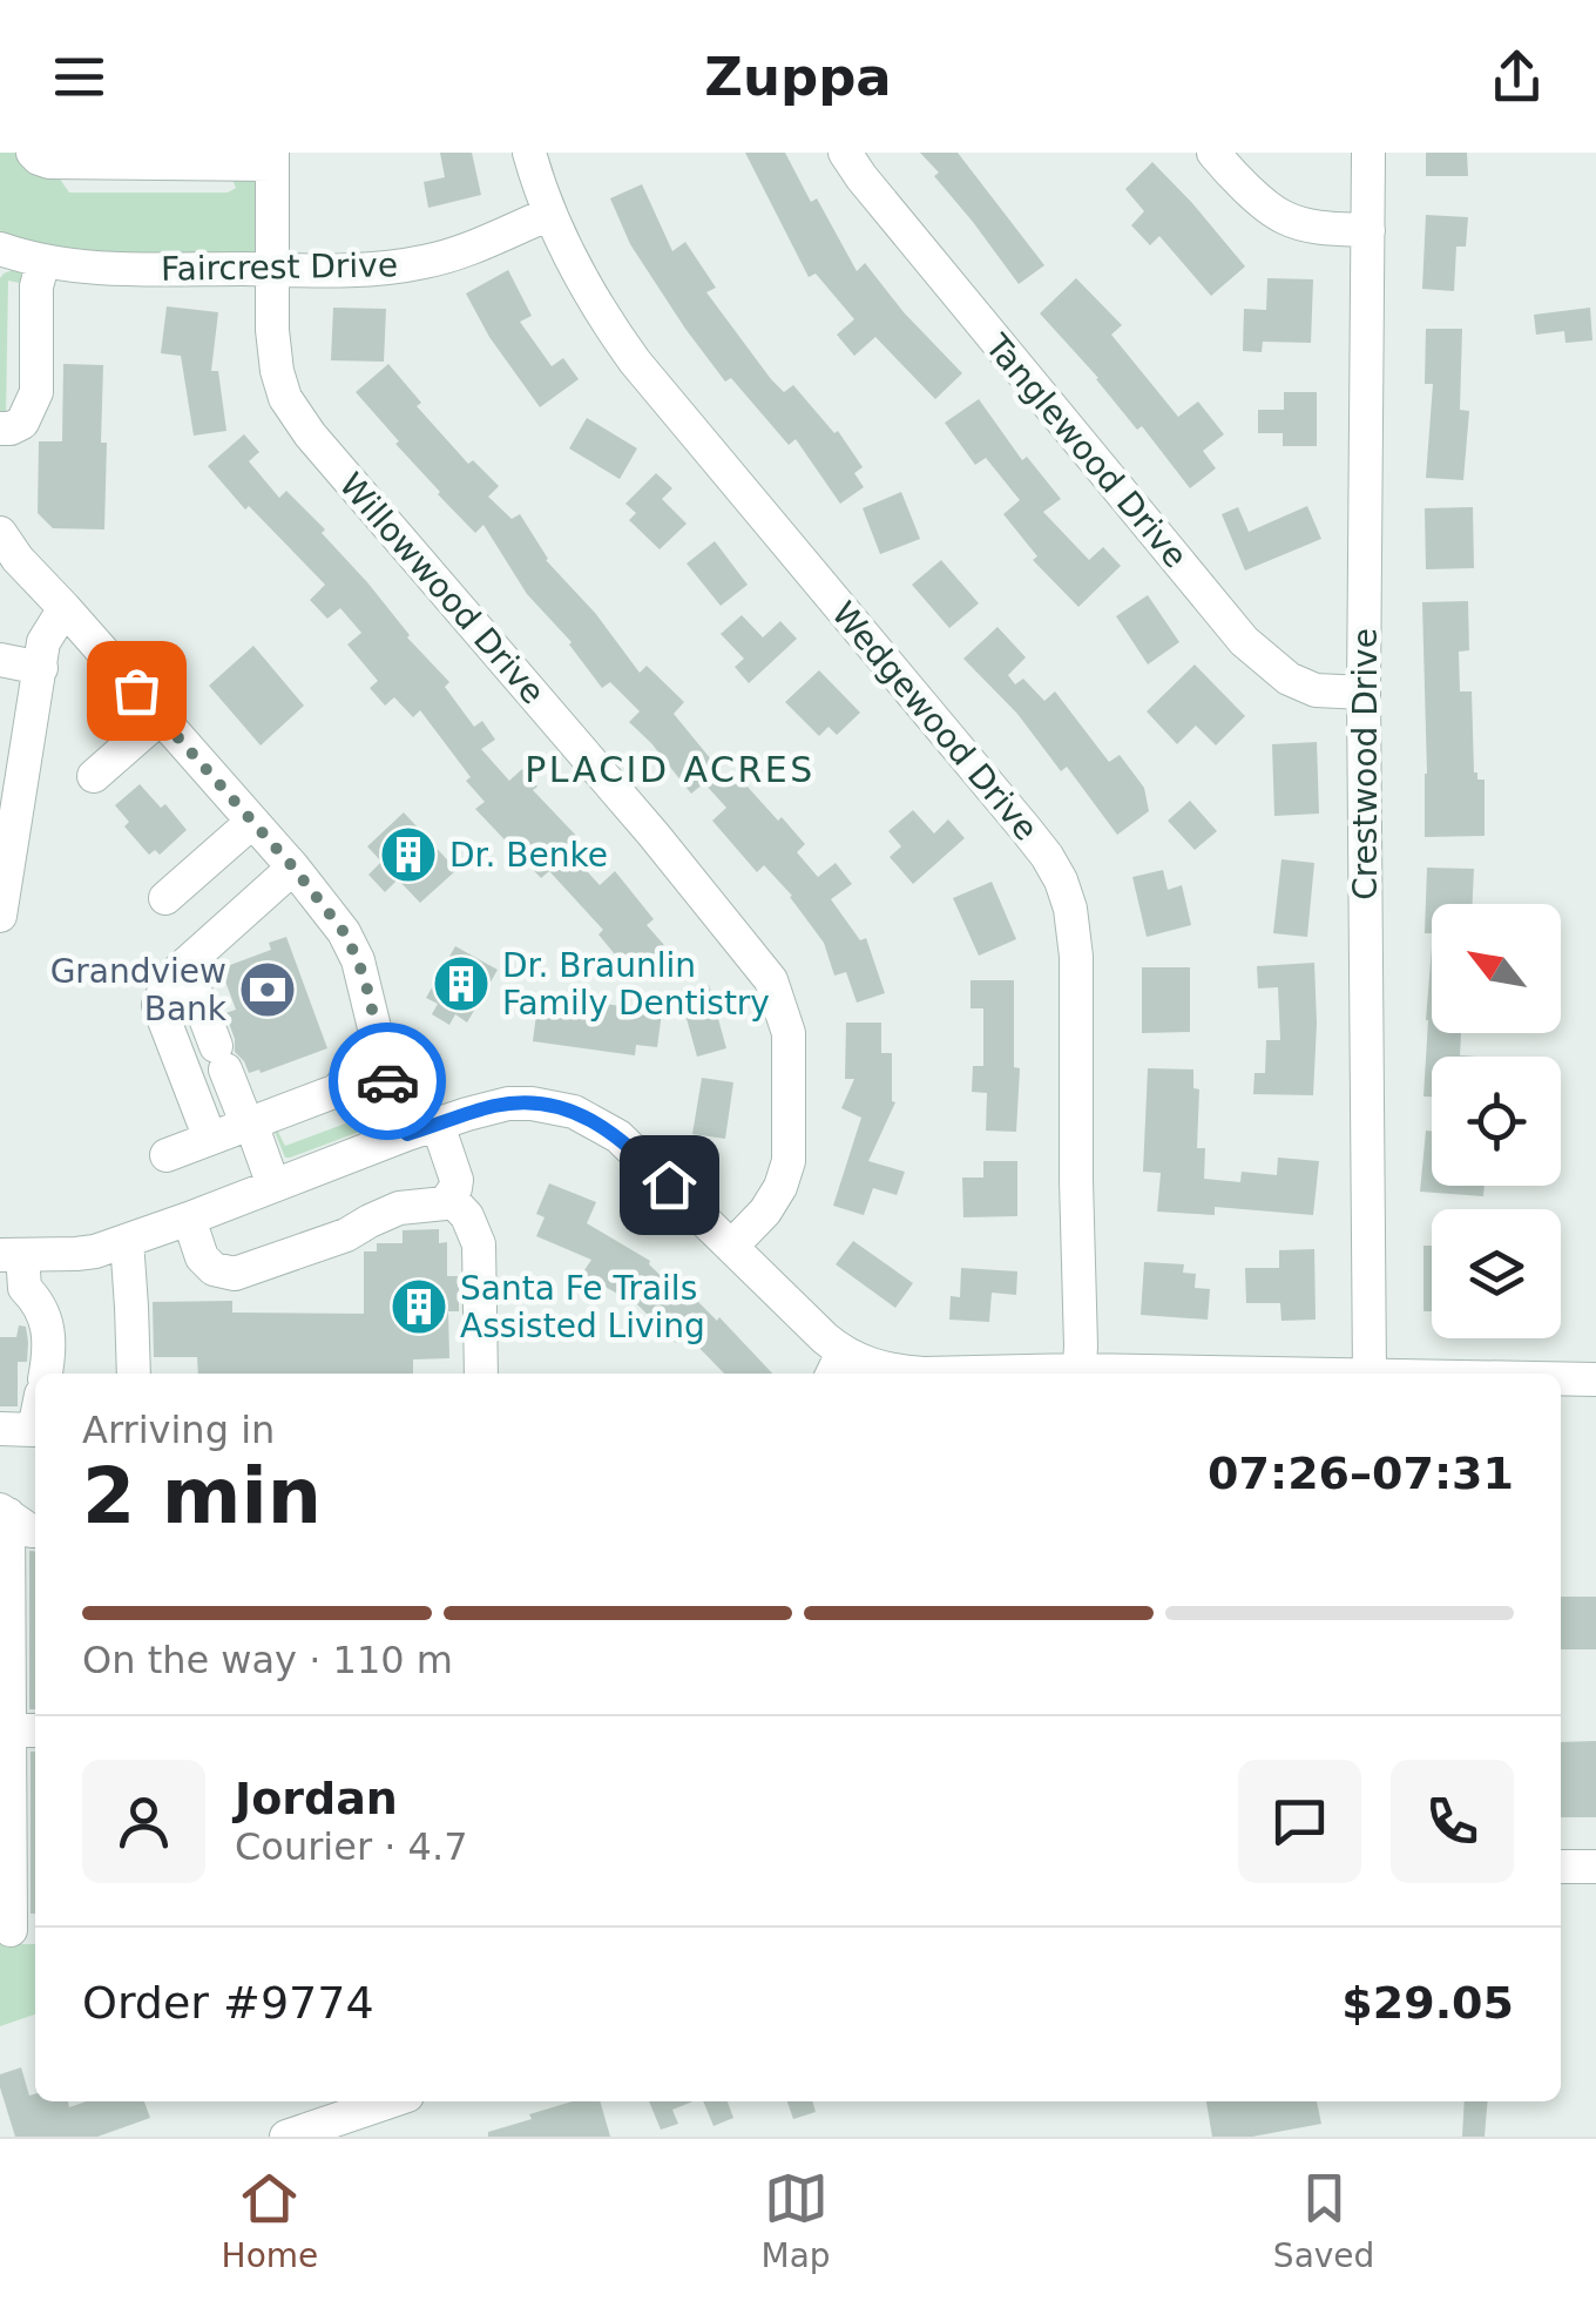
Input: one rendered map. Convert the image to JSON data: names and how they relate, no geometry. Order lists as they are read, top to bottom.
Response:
{
  "streets": {
    "street": [
      "Faircrest Drive",
      "Tanglewood Drive",
      "Willowwood Drive",
      "Wedgewood Drive",
      "Crestwood Drive"
    ]
  },
  "crossings": [
    ["Faircrest Drive", "Willowwood Drive"],
    ["Faircrest Drive", "Wedgewood Drive"],
    ["Tanglewood Drive", "Crestwood Drive"]
  ],
  "districts": ["PLACID ACRES"],
  "places": {
    "building": ["Dr. Benke", "Dr. Braunlin Family Dentistry", "Santa Fe Trails Assisted Living"],
    "bank": ["Grandview Bank"]
  },
  "north": "top left",
  "page": {
    "header": "Zuppa",
    "heading": ["2 min", "Arriving in", "07:26–07:31"],
    "panel": [
      "Jordan",
      "Courier · 4.7",
      "Order #9774",
      "$29.05"
    ],
    "bar": "On the way · 110 m",
    "tabs": ["Home", "Map", "Saved"]
  }
}
